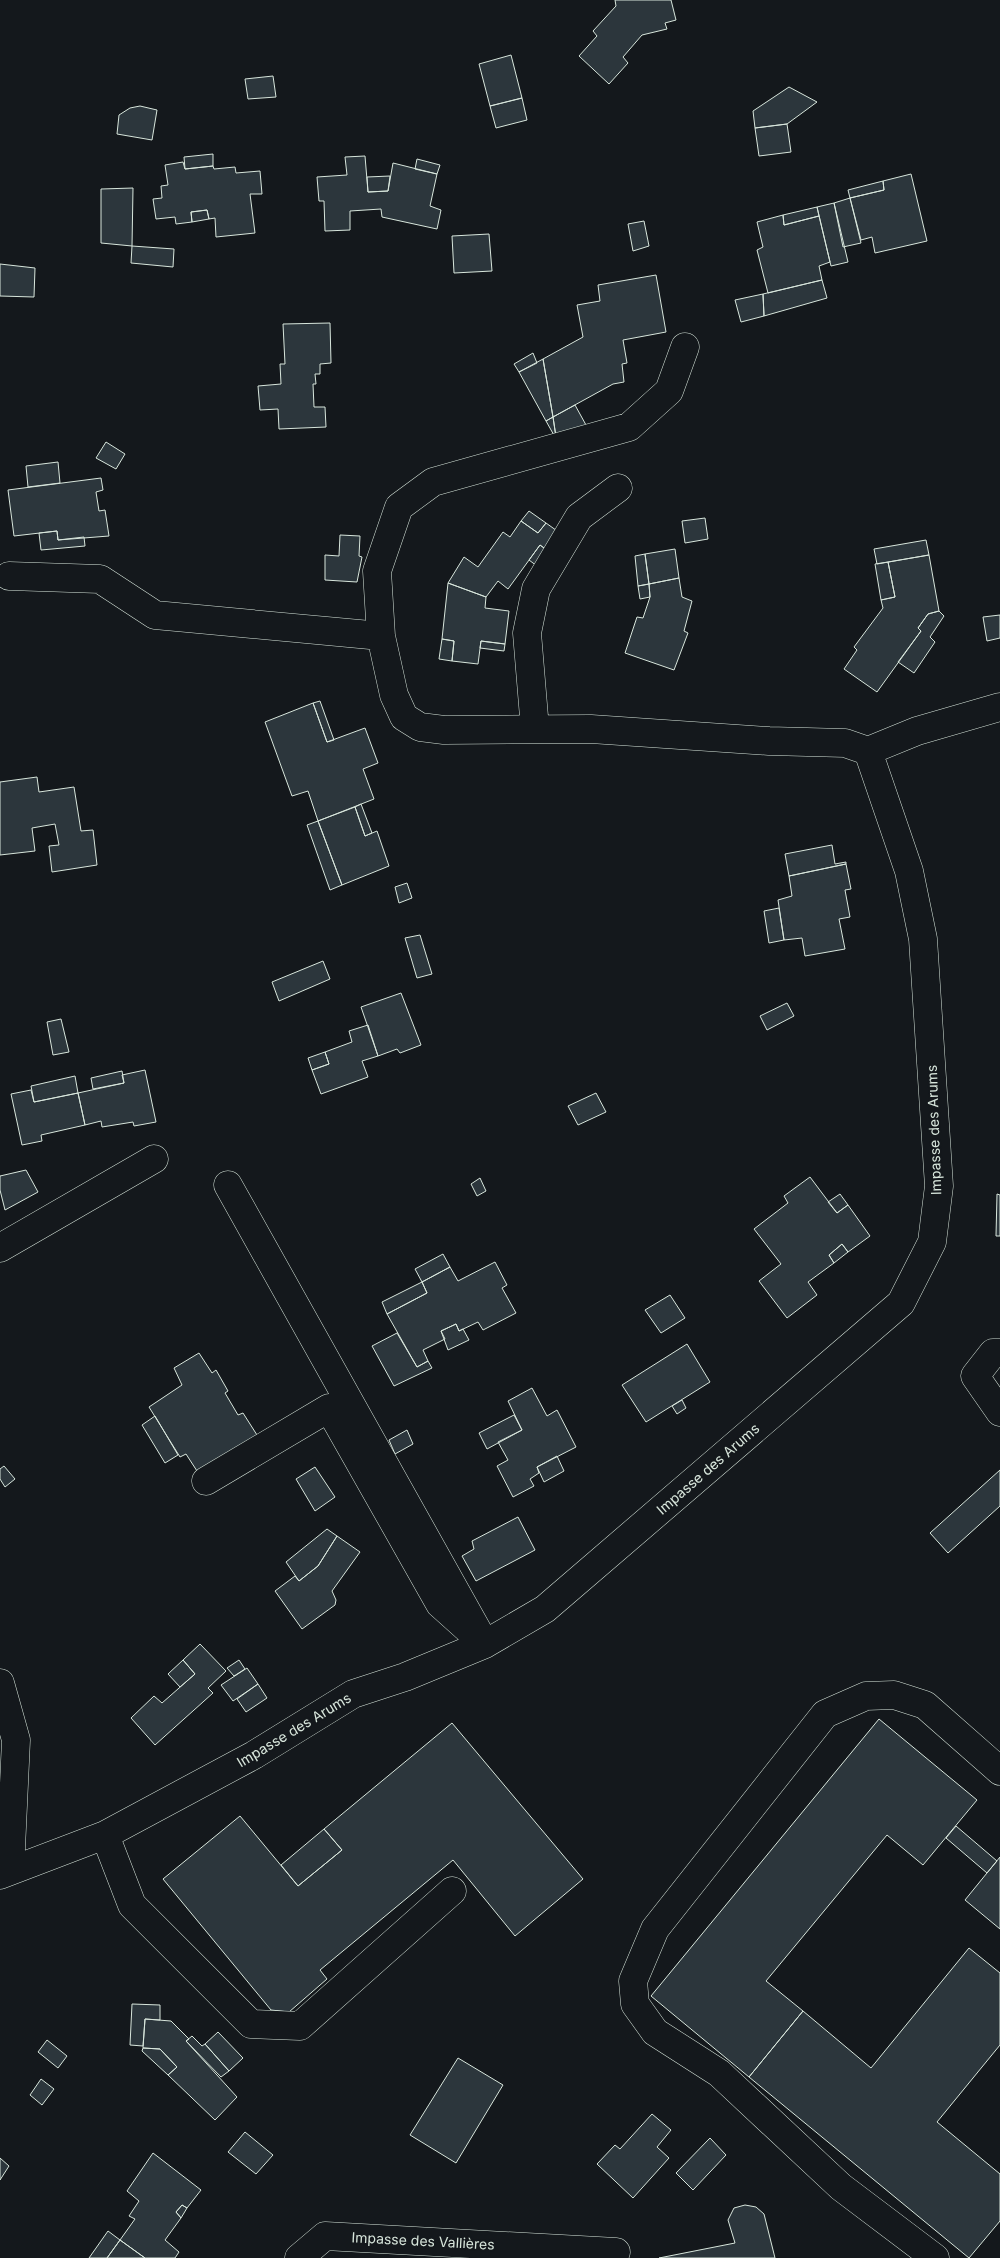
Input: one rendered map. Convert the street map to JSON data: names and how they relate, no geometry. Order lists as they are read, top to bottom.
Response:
{
  "streets": {
    "street": ["Impasse des Arums", "Impasse des Vallières"]
  }
}
